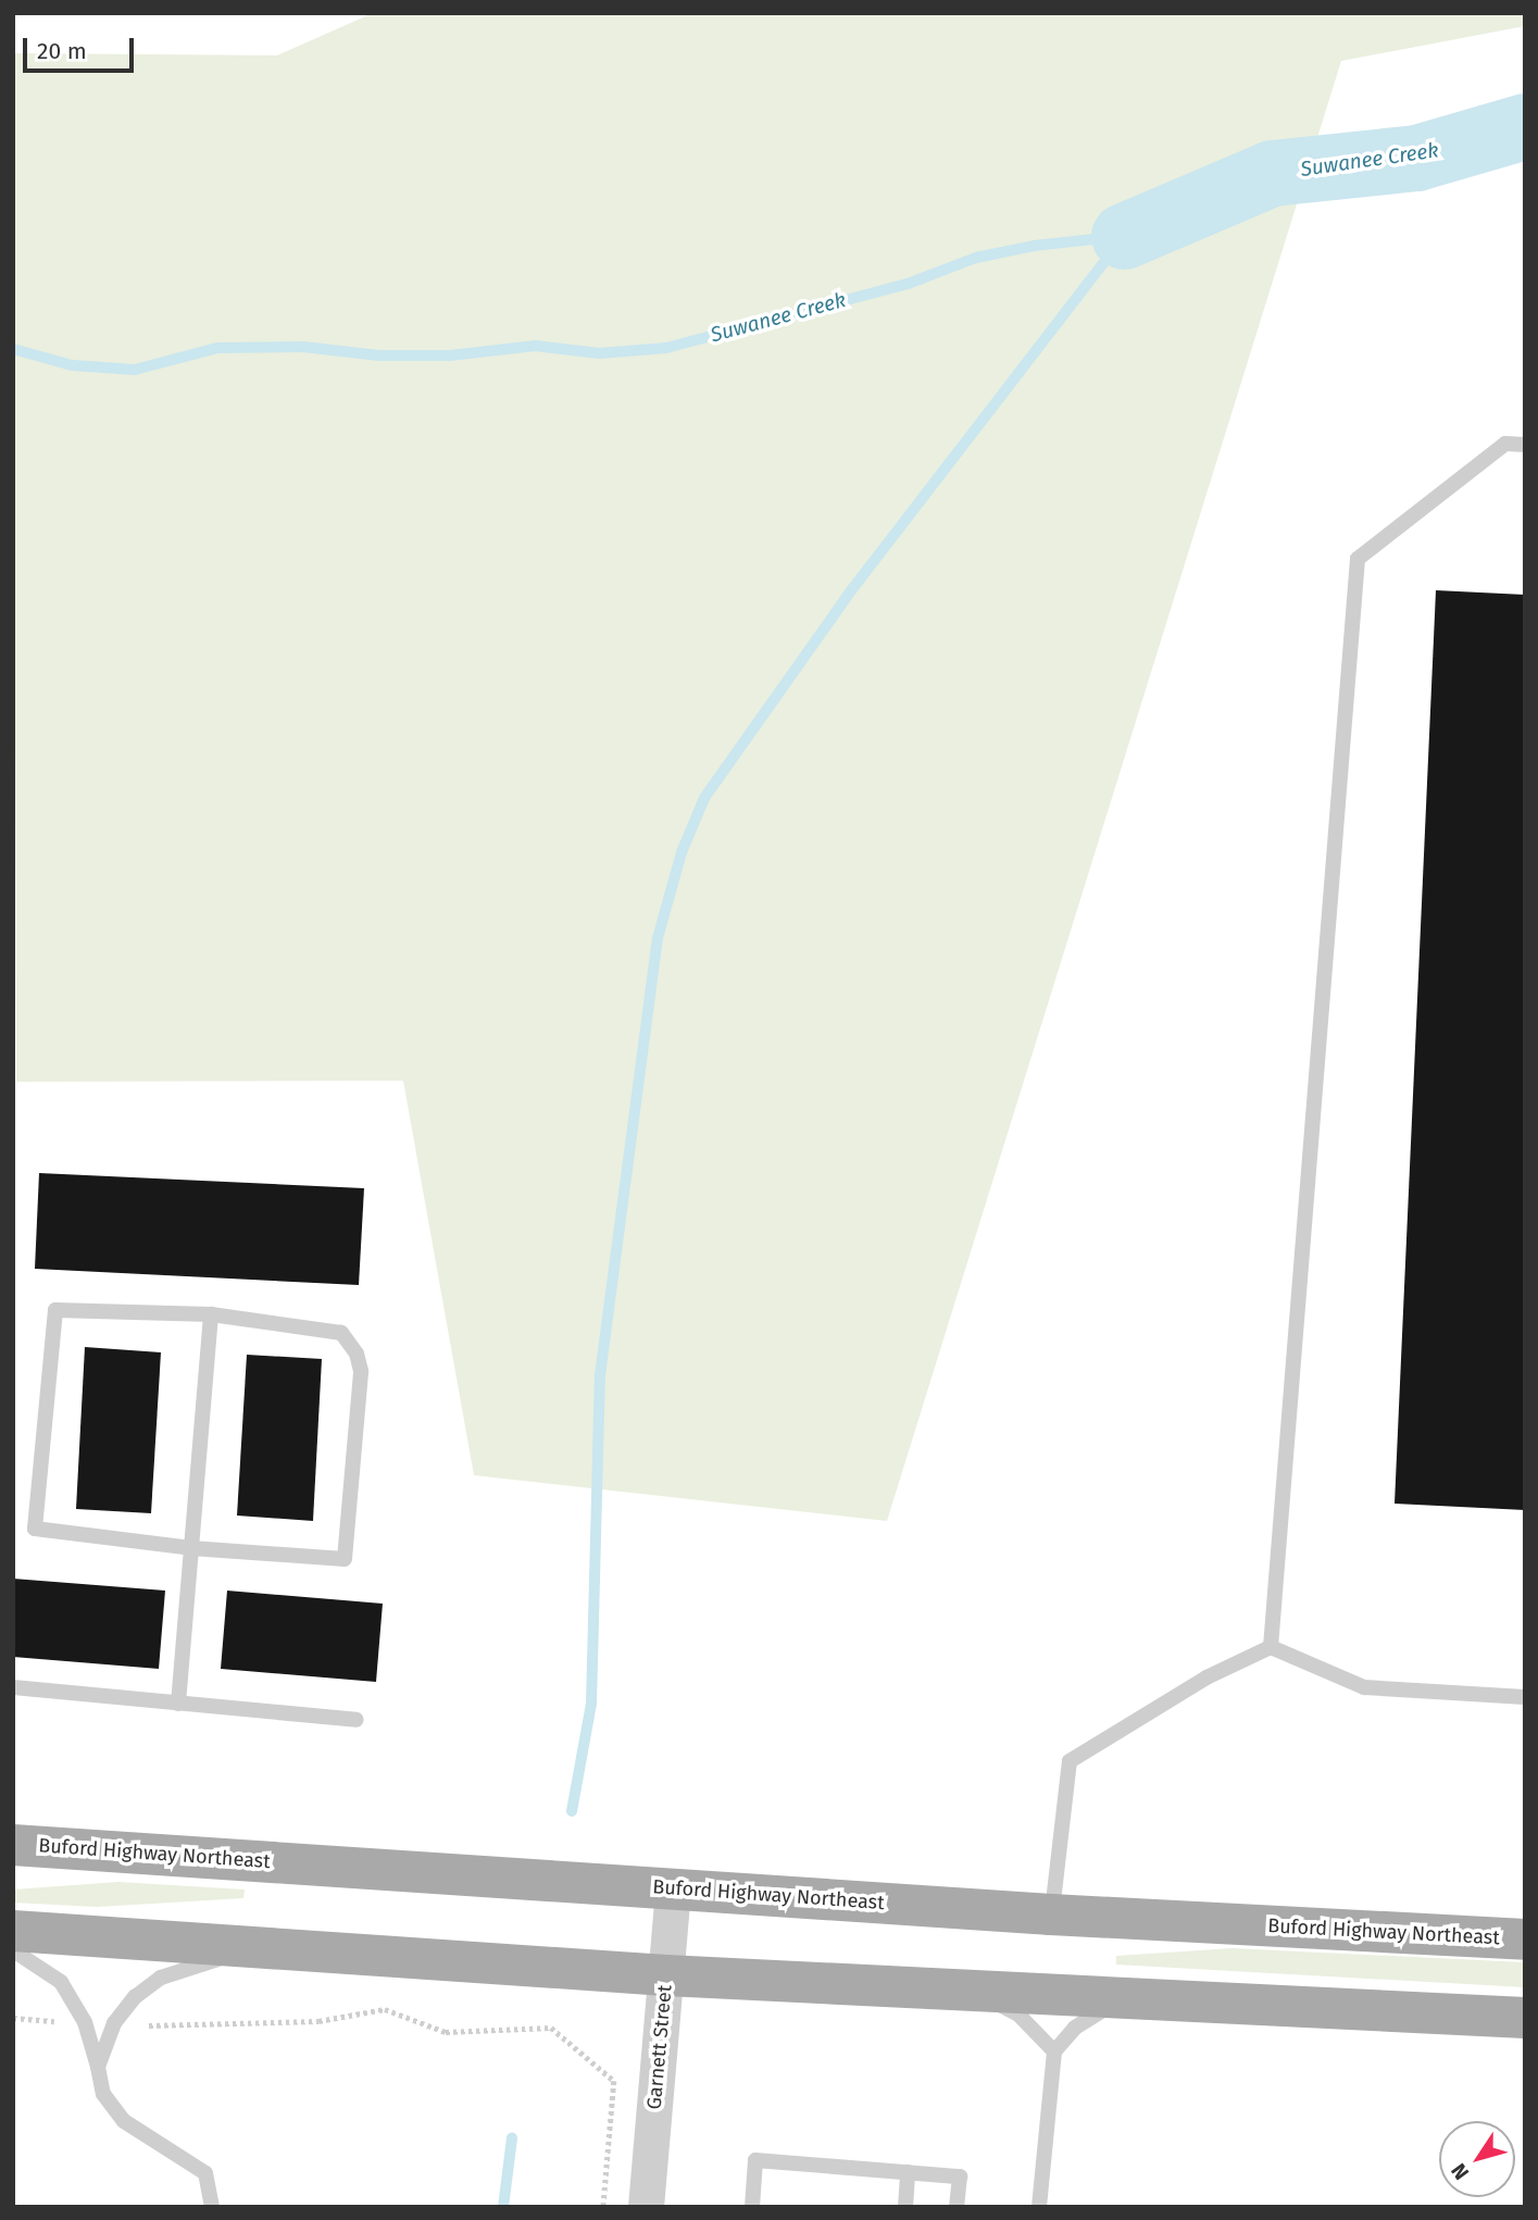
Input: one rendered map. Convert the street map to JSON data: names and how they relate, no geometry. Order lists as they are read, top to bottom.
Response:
{
  "streets": {
    "main road": ["Buford Highway Northeast"],
    "street": ["Garnett Street"]
  },
  "crossings": [
    ["Buford Highway Northeast", "Garnett Street"]
  ],
  "water": ["Suwanee Creek"],
  "scale_bar": "20 m",
  "north": "bottom left"
}
